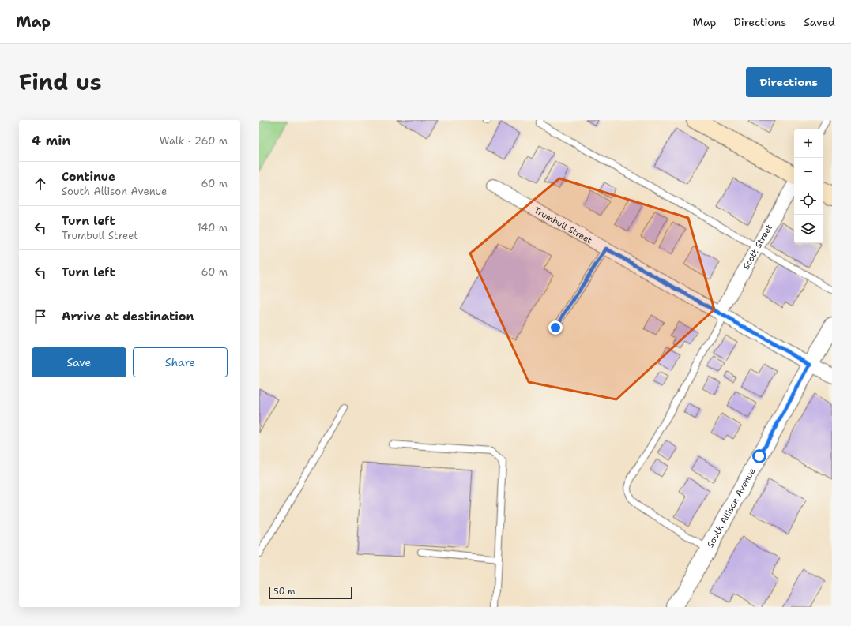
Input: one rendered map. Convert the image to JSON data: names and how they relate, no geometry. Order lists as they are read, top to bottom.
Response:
{
  "streets": {
    "street": ["Trumbull Street", "Scott Street", "South Allison Avenue"]
  },
  "crossings": [
    ["Trumbull Street", "Scott Street"],
    ["Trumbull Street", "South Allison Avenue"]
  ],
  "scale_bar": "50 m",
  "page": {
    "header": "Map",
    "nav": ["Map", "Directions", "Saved"],
    "title": "Find us",
    "buttons": [
      "Directions",
      ["Save", "Share"]
    ],
    "heading": ["4 min", "Walk · 260 m"],
    "map_buttons": ["+", "−"],
    "list": [
      ["Continue", "South Allison Avenue", "60 m"],
      ["Turn left", "Trumbull Street", "140 m"],
      ["Turn left", "60 m"],
      "Arrive at destination"
    ],
    "scale": "50 m"
  }
}
